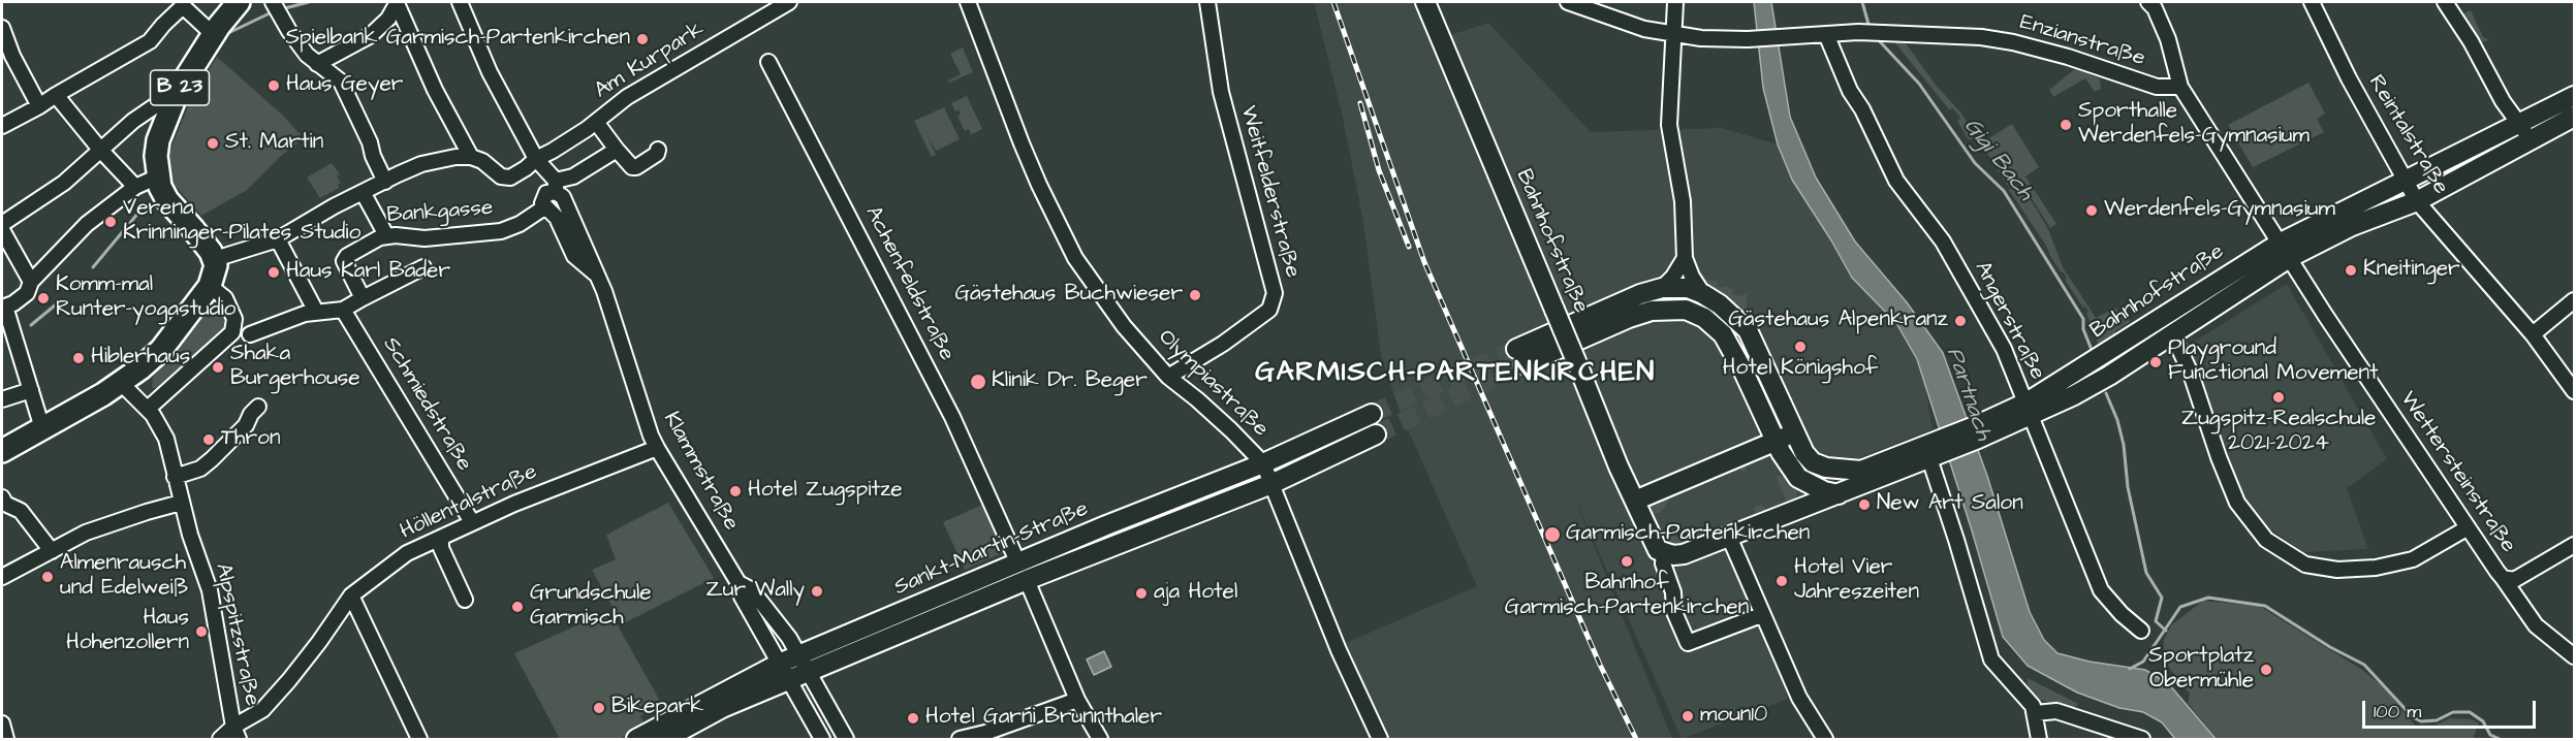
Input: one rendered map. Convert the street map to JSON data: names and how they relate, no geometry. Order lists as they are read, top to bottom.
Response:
{
  "streets": {
    "main road": ["B 23", "Bahnhofstraße", "Sankt-Martin-Straße"],
    "street": [
      "Enzianstraße",
      "Am Kurpark",
      "Reintalstraße",
      "Weitfelderstraße",
      "Bankgasse",
      "Achenfeldstraße",
      "Angerstraße",
      "Olympiastraße",
      "Schmiedstraße",
      "Klammstraße",
      "Wettersteinstraße",
      "Höllentalstraße",
      "Alpspitzstraße"
    ]
  },
  "crossings": [
    ["Enzianstraße", "Angerstraße"],
    ["Enzianstraße", "Wettersteinstraße"],
    ["Reintalstraße", "Bahnhofstraße"],
    ["Weitfelderstraße", "Olympiastraße"],
    ["Bankgasse", "Klammstraße"],
    ["Bahnhofstraße", "Angerstraße"],
    ["Bahnhofstraße", "Wettersteinstraße"],
    ["Achenfeldstraße", "Sankt-Martin-Straße"],
    ["Olympiastraße", "Sankt-Martin-Straße"],
    ["Schmiedstraße", "Höllentalstraße"],
    ["Klammstraße", "Höllentalstraße"],
    ["Klammstraße", "Sankt-Martin-Straße"],
    ["Höllentalstraße", "Alpspitzstraße"]
  ],
  "districts": ["GARMISCH-PARTENKIRCHEN"],
  "water": ["Gigi Bach", "Partnach"],
  "places": [
    "Spielbank Garmisch-Partenkirchen",
    "Haus Geyer",
    "Sporthalle Werdenfels-Gymnasium",
    "St. Martin",
    "Werdenfels-Gymnasium",
    "Verena Krinninger-Pilates Studio",
    "Kneitinger",
    "Haus Karl Bader",
    "Gästehaus Buchwieser",
    "Komm-mal Runter-yogastudio",
    "Gästehaus Alpenkranz",
    "Hotel Königshof",
    "Hiblerhaus",
    "Playground Functional Movement",
    "Shaka Burgerhouse",
    "Klinik Dr. Beger",
    "Zugspitz-Realschule 2021-2024",
    "Thron",
    "Hotel Zugspitze",
    "New Art Salon",
    "Garmisch-Partenkirchen",
    "Bahnhof Garmisch-Partenkirchen",
    "Almenrausch und Edelweiß",
    "Hotel Vier Jahreszeiten",
    "Zur Wally",
    "aja Hotel",
    "Grundschule Garmisch",
    "Haus Hohenzollern",
    "Sportplatz Obermühle",
    "Bikepark",
    "moun10",
    "Hotel Garni Brunnthaler"
  ],
  "scale_bar": "100 m"
}
